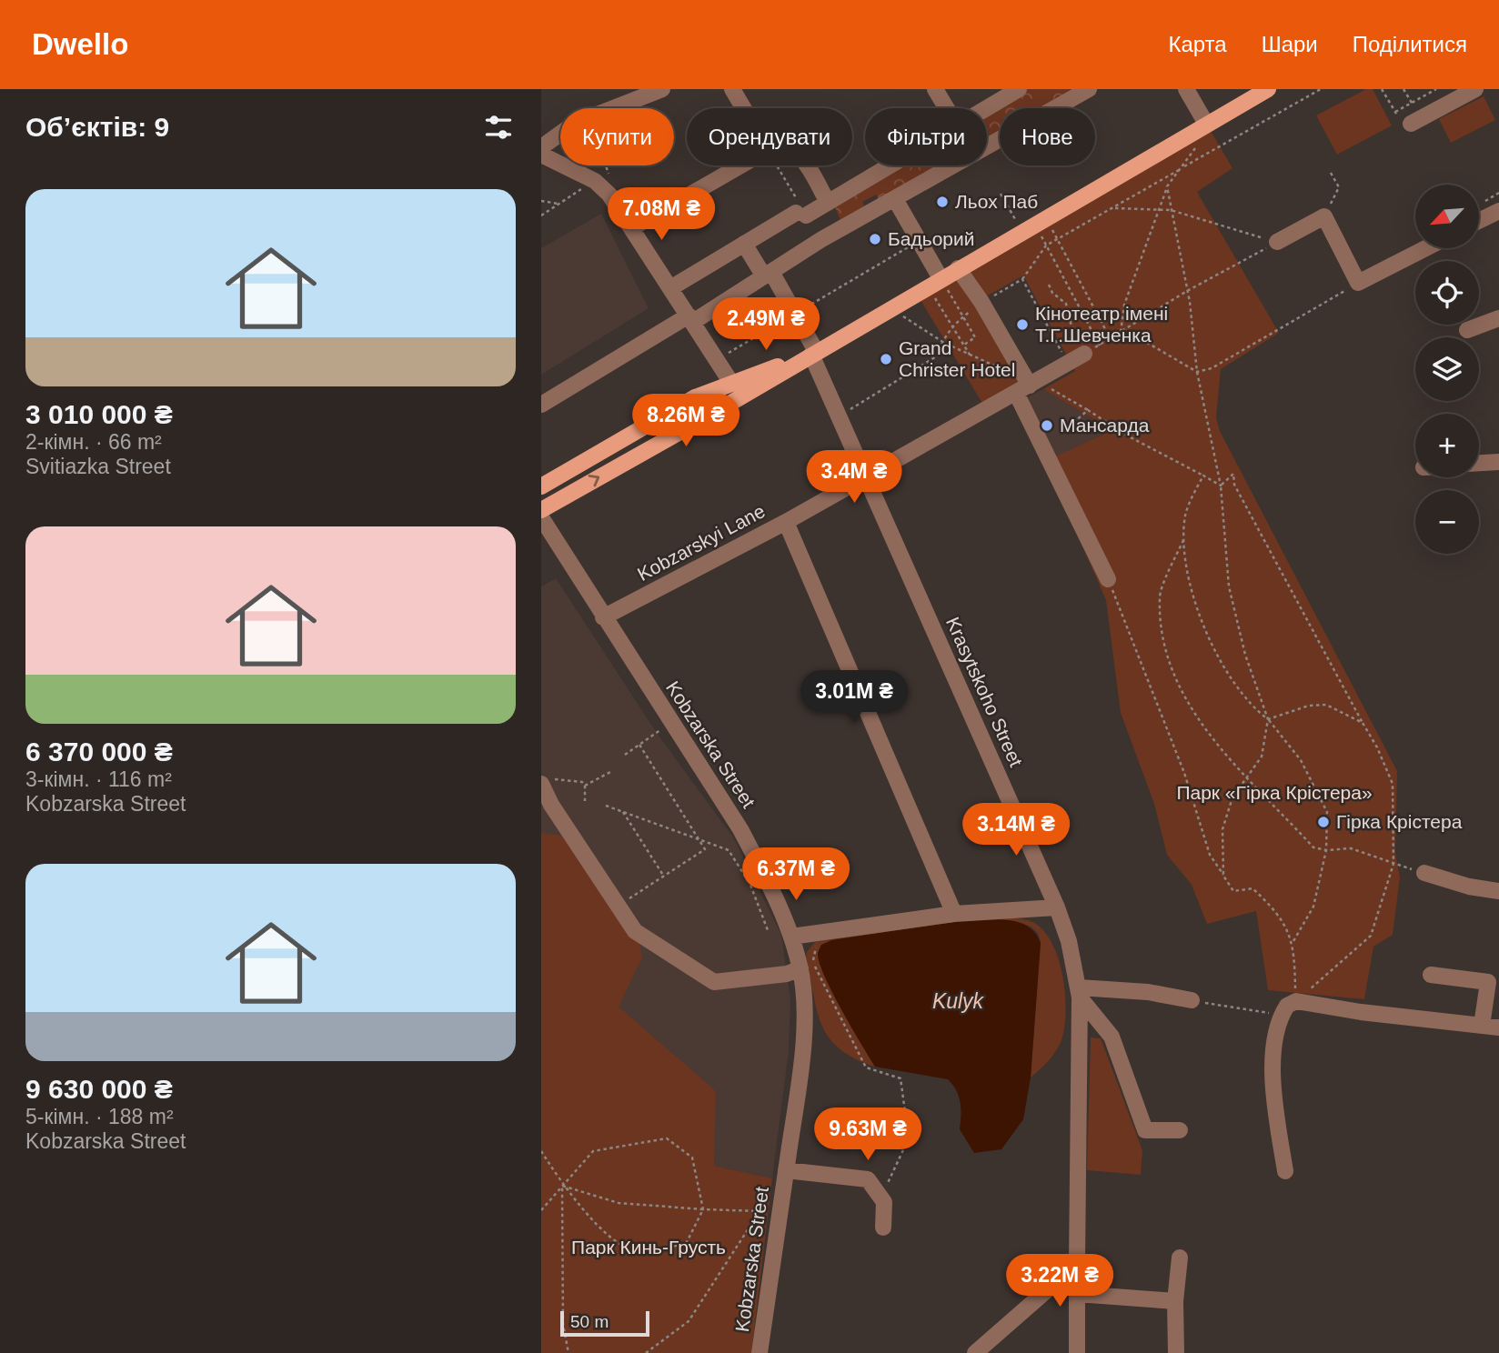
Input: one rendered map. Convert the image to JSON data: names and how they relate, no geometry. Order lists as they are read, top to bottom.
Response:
{
  "streets": {
    "street": ["Kobzarskyi Lane", "Krasytskoho Street", "Kobzarska Street"]
  },
  "crossings": [
    ["Kobzarskyi Lane", "Krasytskoho Street"],
    ["Kobzarskyi Lane", "Kobzarska Street"]
  ],
  "water": ["Kulyk"],
  "parks": ["Парк «Гірка Крістера»", "Парк Кинь-Грусть"],
  "places": [
    "Льох Паб",
    "Бадьорий",
    "Кінотеатр імені Т.Г.Шевченка",
    "Grand Christer Hotel",
    "Мансарда",
    "Гірка Крістера"
  ],
  "scale_bar": "50 m",
  "north": "bottom left",
  "page": {
    "header": "Dwello",
    "nav": ["Карта", "Шари", "Поділитися"],
    "heading": "Об’єктів: 9",
    "chip": [
      "Купити",
      "Орендувати",
      "Фільтри",
      "Нове"
    ],
    "list": [
      {
        "name": "3 010 000 ₴",
        "note": "2-кімн. · 66 m² · Svitiazka Street"
      },
      {
        "name": "6 370 000 ₴",
        "note": "3-кімн. · 116 m² · Kobzarska Street"
      },
      {
        "name": "9 630 000 ₴",
        "note": "5-кімн. · 188 m² · Kobzarska Street"
      }
    ],
    "map_buttons": ["+", "−"],
    "price": [
      "7.08M ₴",
      "2.49M ₴",
      "8.26M ₴",
      "3.4M ₴",
      "3.01M ₴",
      "3.14M ₴",
      "6.37M ₴",
      "9.63M ₴",
      "3.22M ₴"
    ],
    "scale": "50 m"
  }
}
